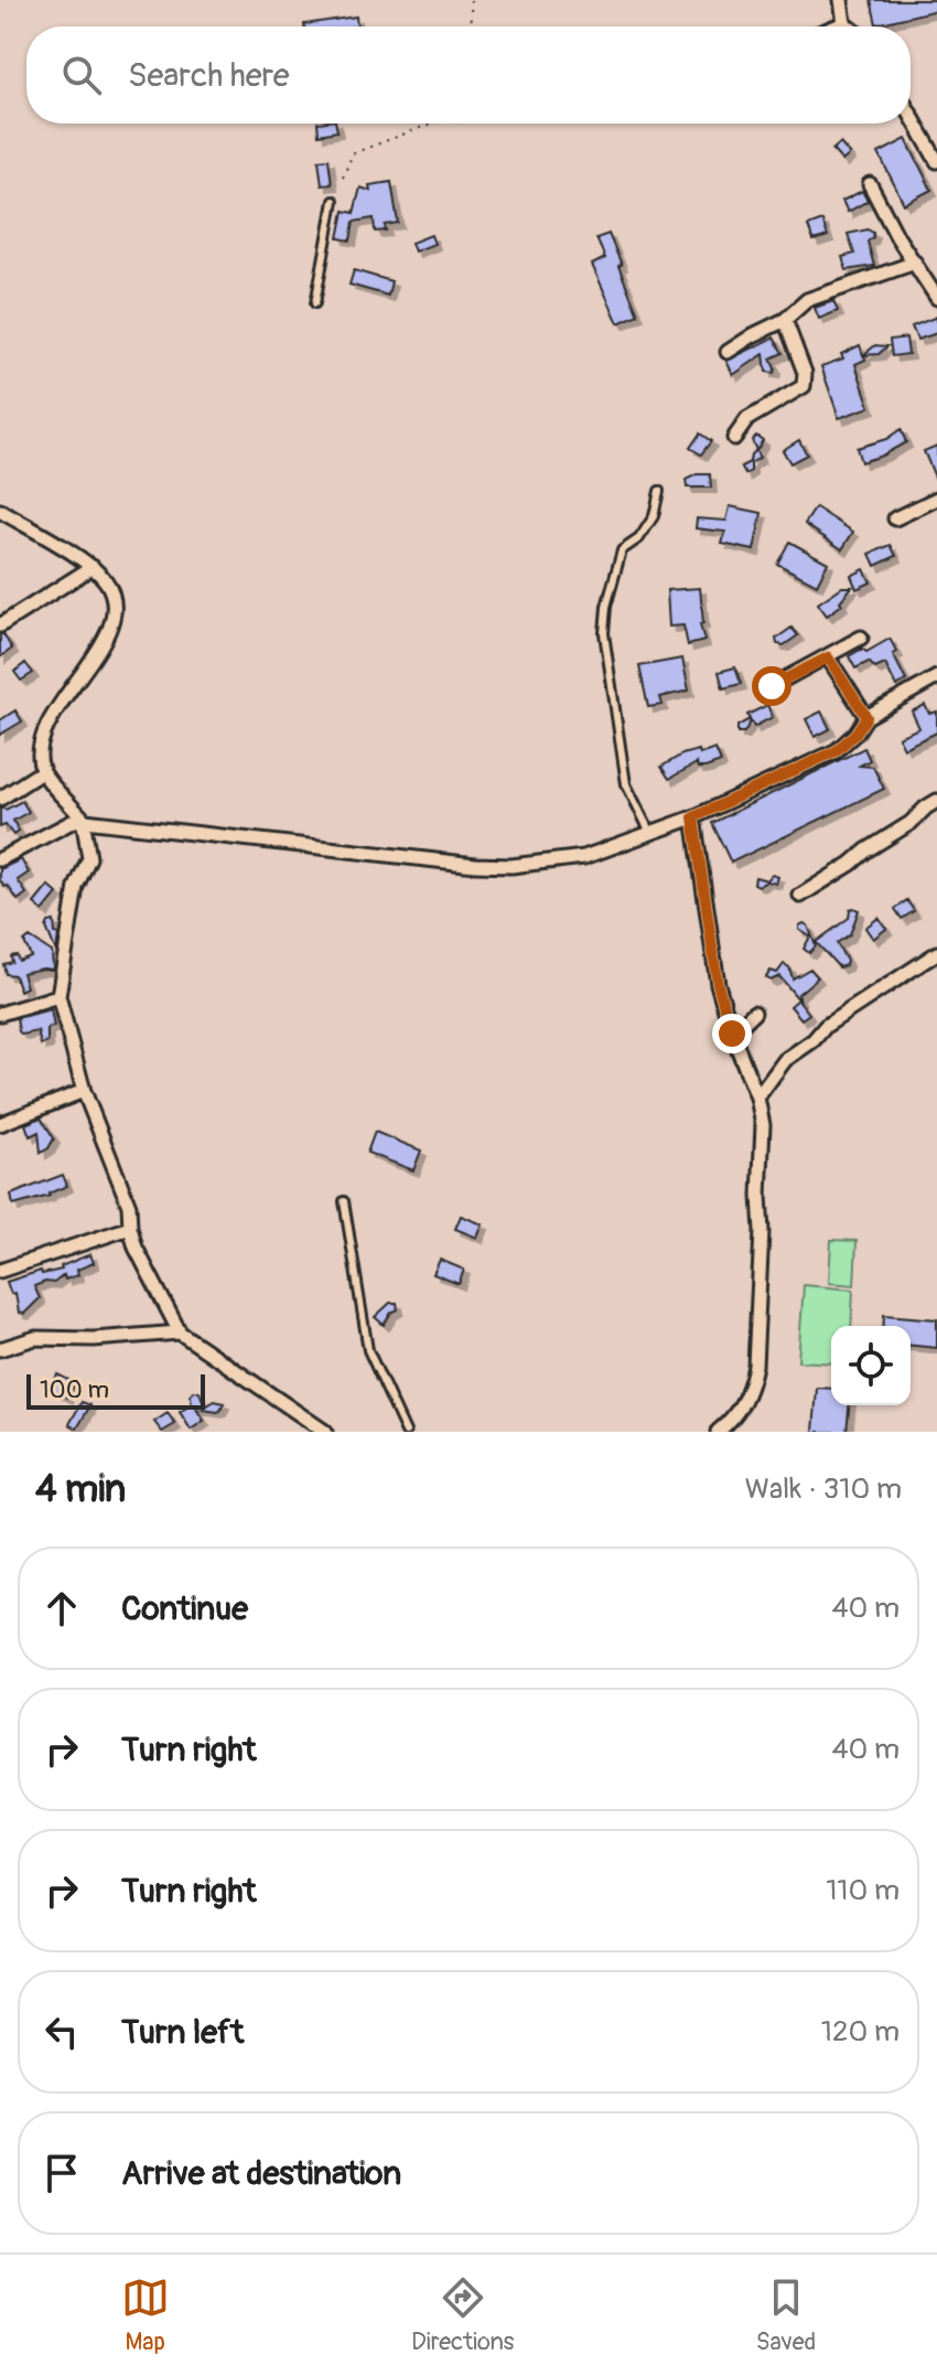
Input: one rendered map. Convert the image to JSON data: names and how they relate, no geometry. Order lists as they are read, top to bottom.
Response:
{
  "scale_bar": "100 m",
  "page": {
    "search": "Search here",
    "scale": "100 m",
    "heading": ["4 min", "Walk · 310 m"],
    "list": [
      ["Continue", "40 m"],
      ["Turn right", "40 m"],
      ["Turn right", "110 m"],
      ["Turn left", "120 m"],
      "Arrive at destination"
    ],
    "nav": ["Map", "Directions", "Saved"]
  }
}
